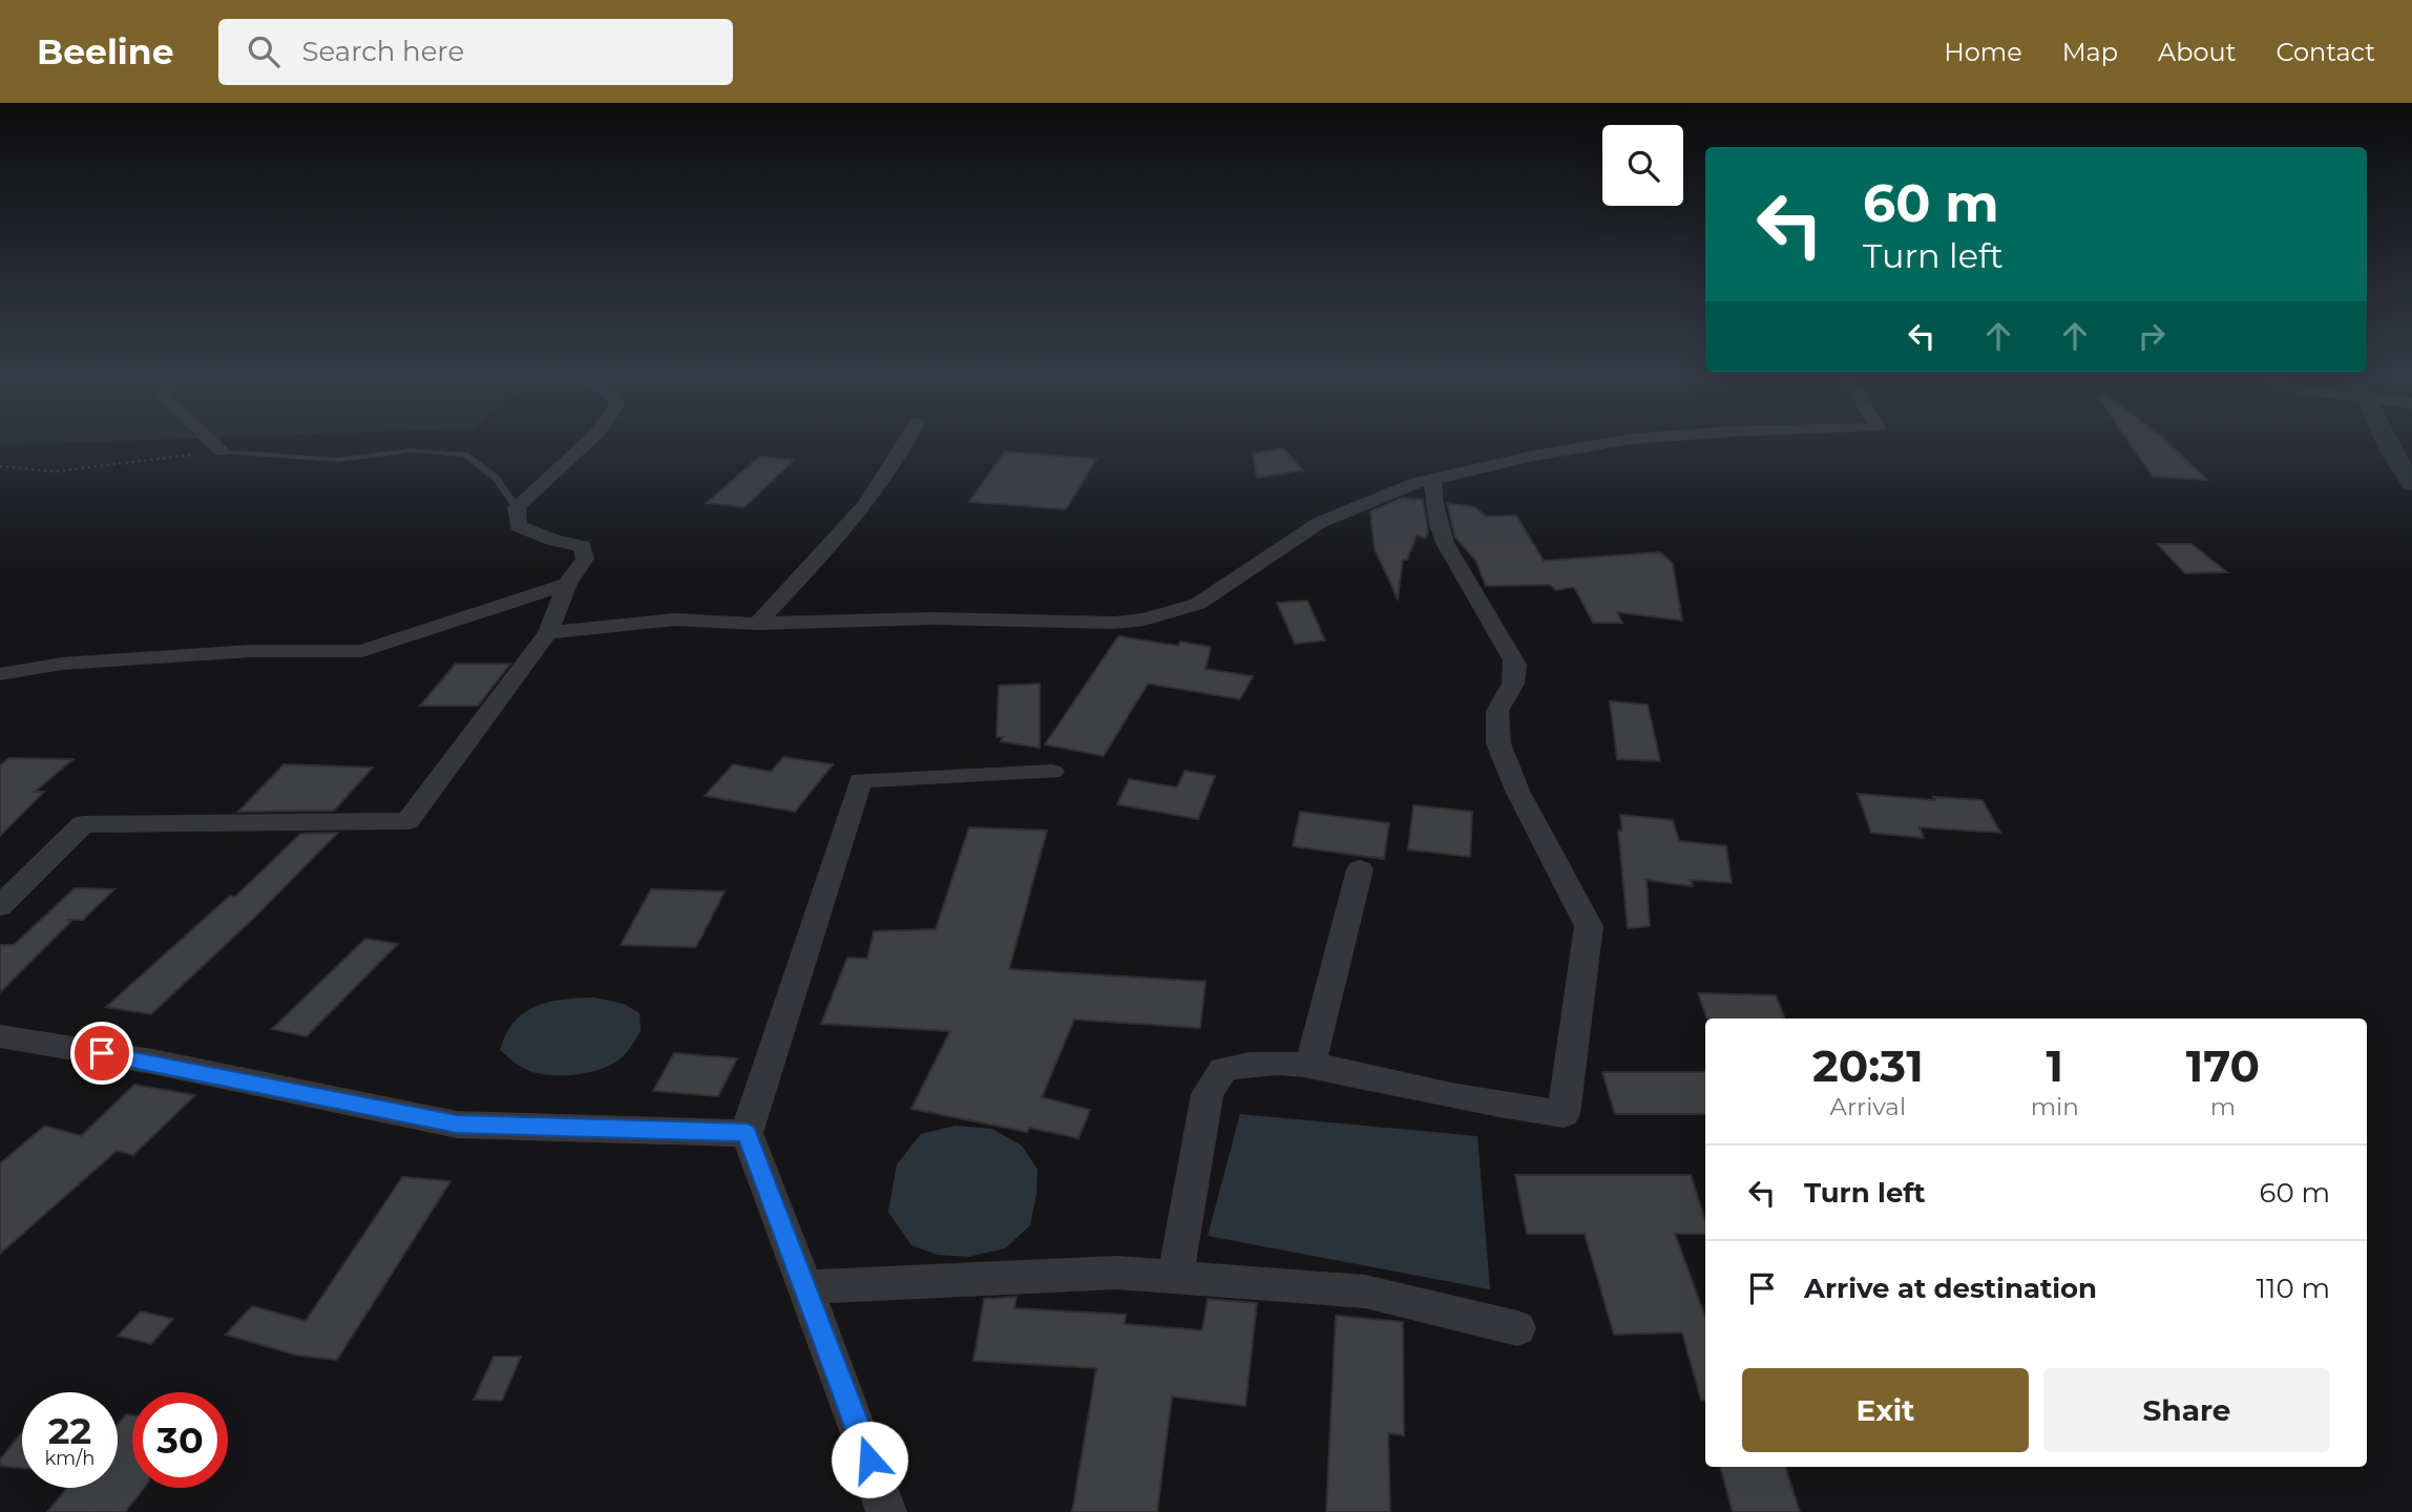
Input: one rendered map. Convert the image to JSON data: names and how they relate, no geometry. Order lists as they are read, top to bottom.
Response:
{
  "page": {
    "header": "Beeline",
    "search": "Search here",
    "nav": [
      "Home",
      "Map",
      "About",
      "Contact"
    ],
    "turn": ["60 m", "Turn left"],
    "eta": [
      "20:31",
      "Arrival",
      "1",
      "min",
      "170",
      "m"
    ],
    "list": [
      {
        "name": "Turn left",
        "value": "60 m"
      },
      {
        "name": "Arrive at destination",
        "value": "110 m"
      }
    ],
    "buttons": ["Exit", "Share"],
    "speed": "22 km/h",
    "limit": "30"
  }
}
